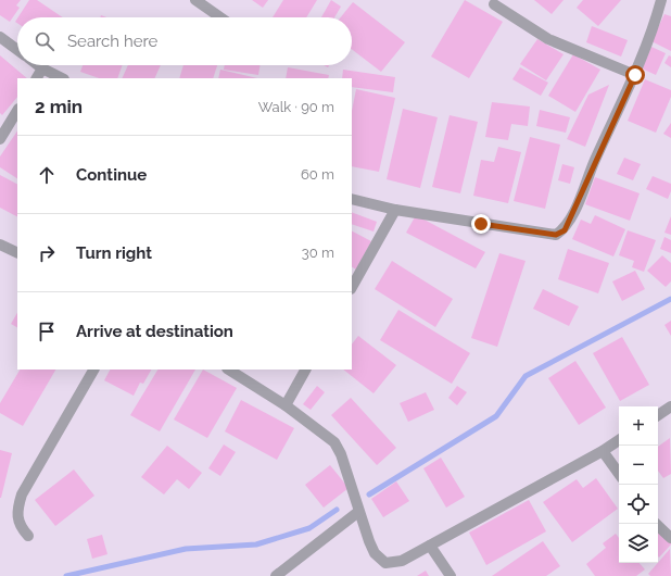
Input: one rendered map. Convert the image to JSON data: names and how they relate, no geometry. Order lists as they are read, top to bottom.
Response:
{
  "page": {
    "search": "Search here",
    "heading": ["2 min", "Walk · 90 m"],
    "list": [
      ["Continue", "60 m"],
      ["Turn right", "30 m"],
      "Arrive at destination"
    ],
    "map_buttons": ["+", "−"]
  }
}
